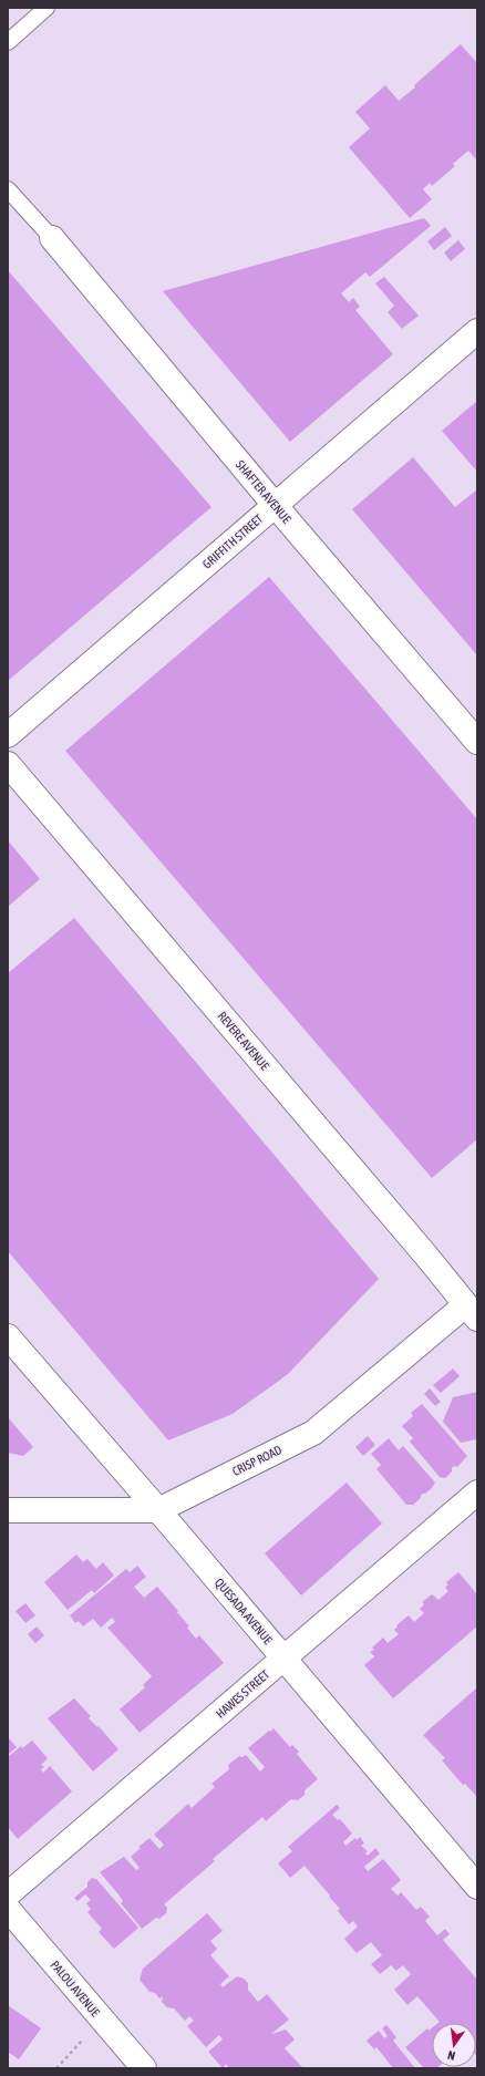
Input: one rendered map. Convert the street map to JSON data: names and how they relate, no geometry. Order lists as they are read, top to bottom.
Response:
{
  "streets": {
    "street": [
      "SHAFTER AVENUE",
      "GRIFFITH STREET",
      "REVERE AVENUE",
      "CRISP ROAD",
      "QUESADA AVENUE",
      "HAWES STREET",
      "PALOU AVENUE"
    ]
  },
  "crossings": [
    ["SHAFTER AVENUE", "GRIFFITH STREET"],
    ["REVERE AVENUE", "CRISP ROAD"],
    ["CRISP ROAD", "QUESADA AVENUE"],
    ["QUESADA AVENUE", "HAWES STREET"]
  ],
  "north": "bottom"
}
